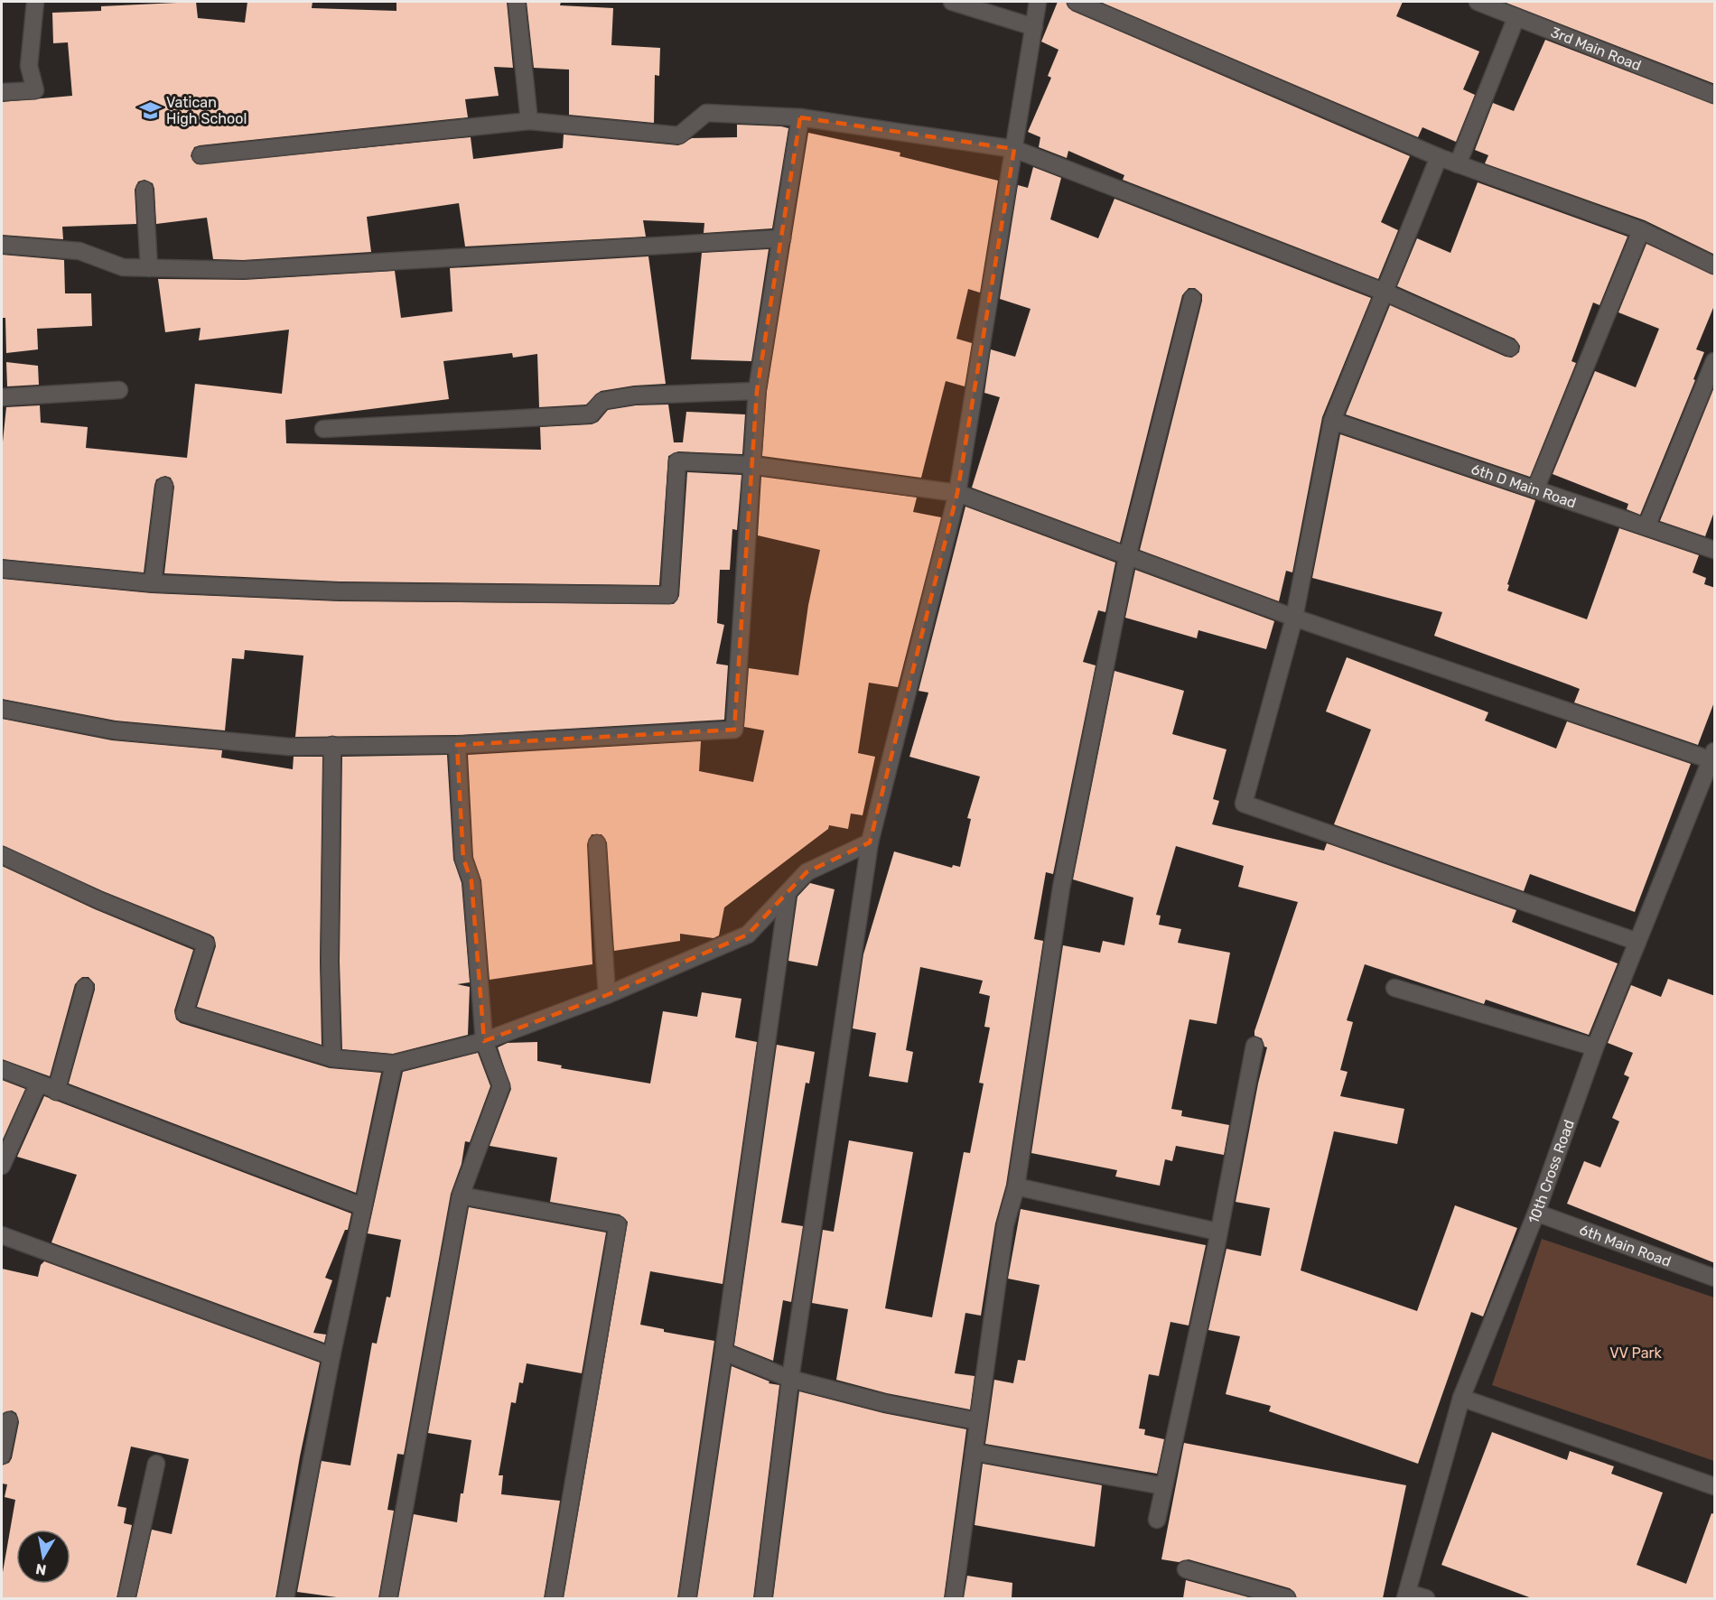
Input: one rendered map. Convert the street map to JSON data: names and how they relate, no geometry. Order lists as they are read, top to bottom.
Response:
{
  "streets": {
    "street": [
      "3rd Main Road",
      "6th D Main Road",
      "10th Cross Road",
      "6th Main Road"
    ]
  },
  "crossings": [
    ["10th Cross Road", "6th Main Road"]
  ],
  "parks": ["VV Park"],
  "places": {
    "school or university": ["Vatican High School"]
  },
  "north": "bottom"
}
